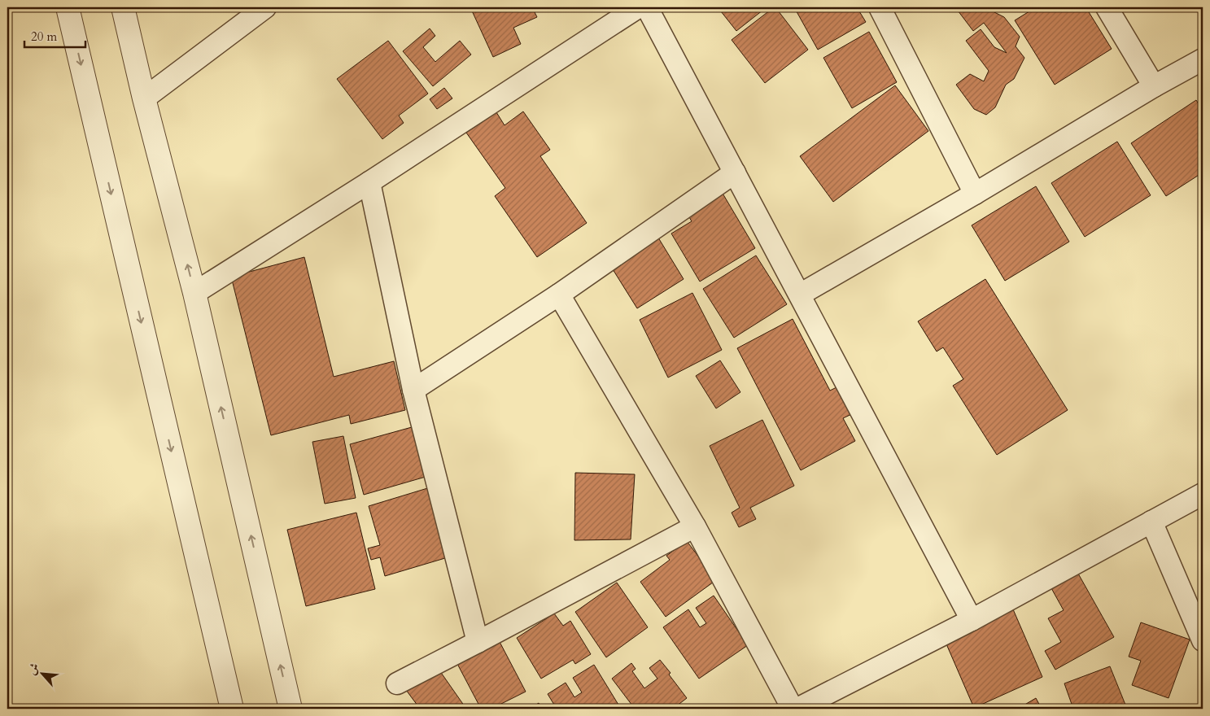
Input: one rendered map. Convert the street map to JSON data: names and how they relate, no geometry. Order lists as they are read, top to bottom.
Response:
{
  "scale_bar": "20 m",
  "north": "top left"
}
